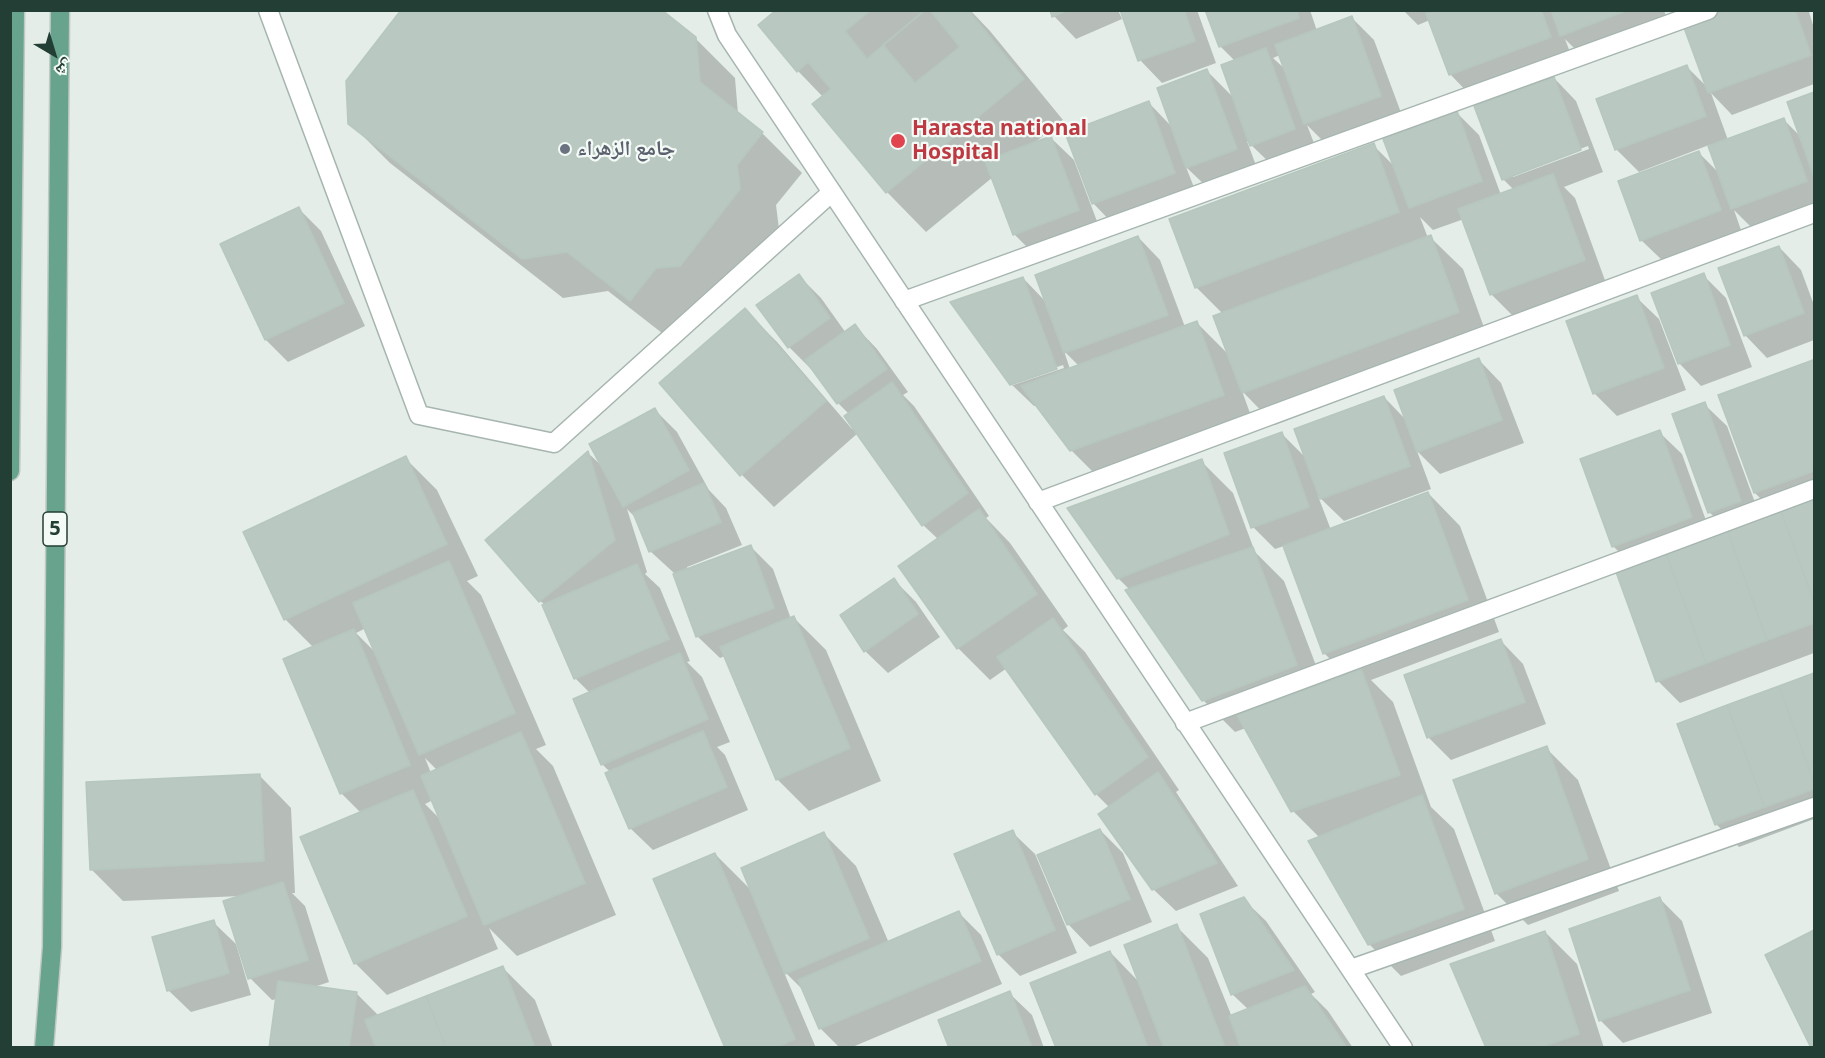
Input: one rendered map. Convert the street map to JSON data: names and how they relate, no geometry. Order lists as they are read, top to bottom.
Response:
{
  "streets": {
    "main road": ["5"]
  },
  "places": ["Harasta national Hospital", "جامع الزهراء"],
  "north": "bottom right"
}
